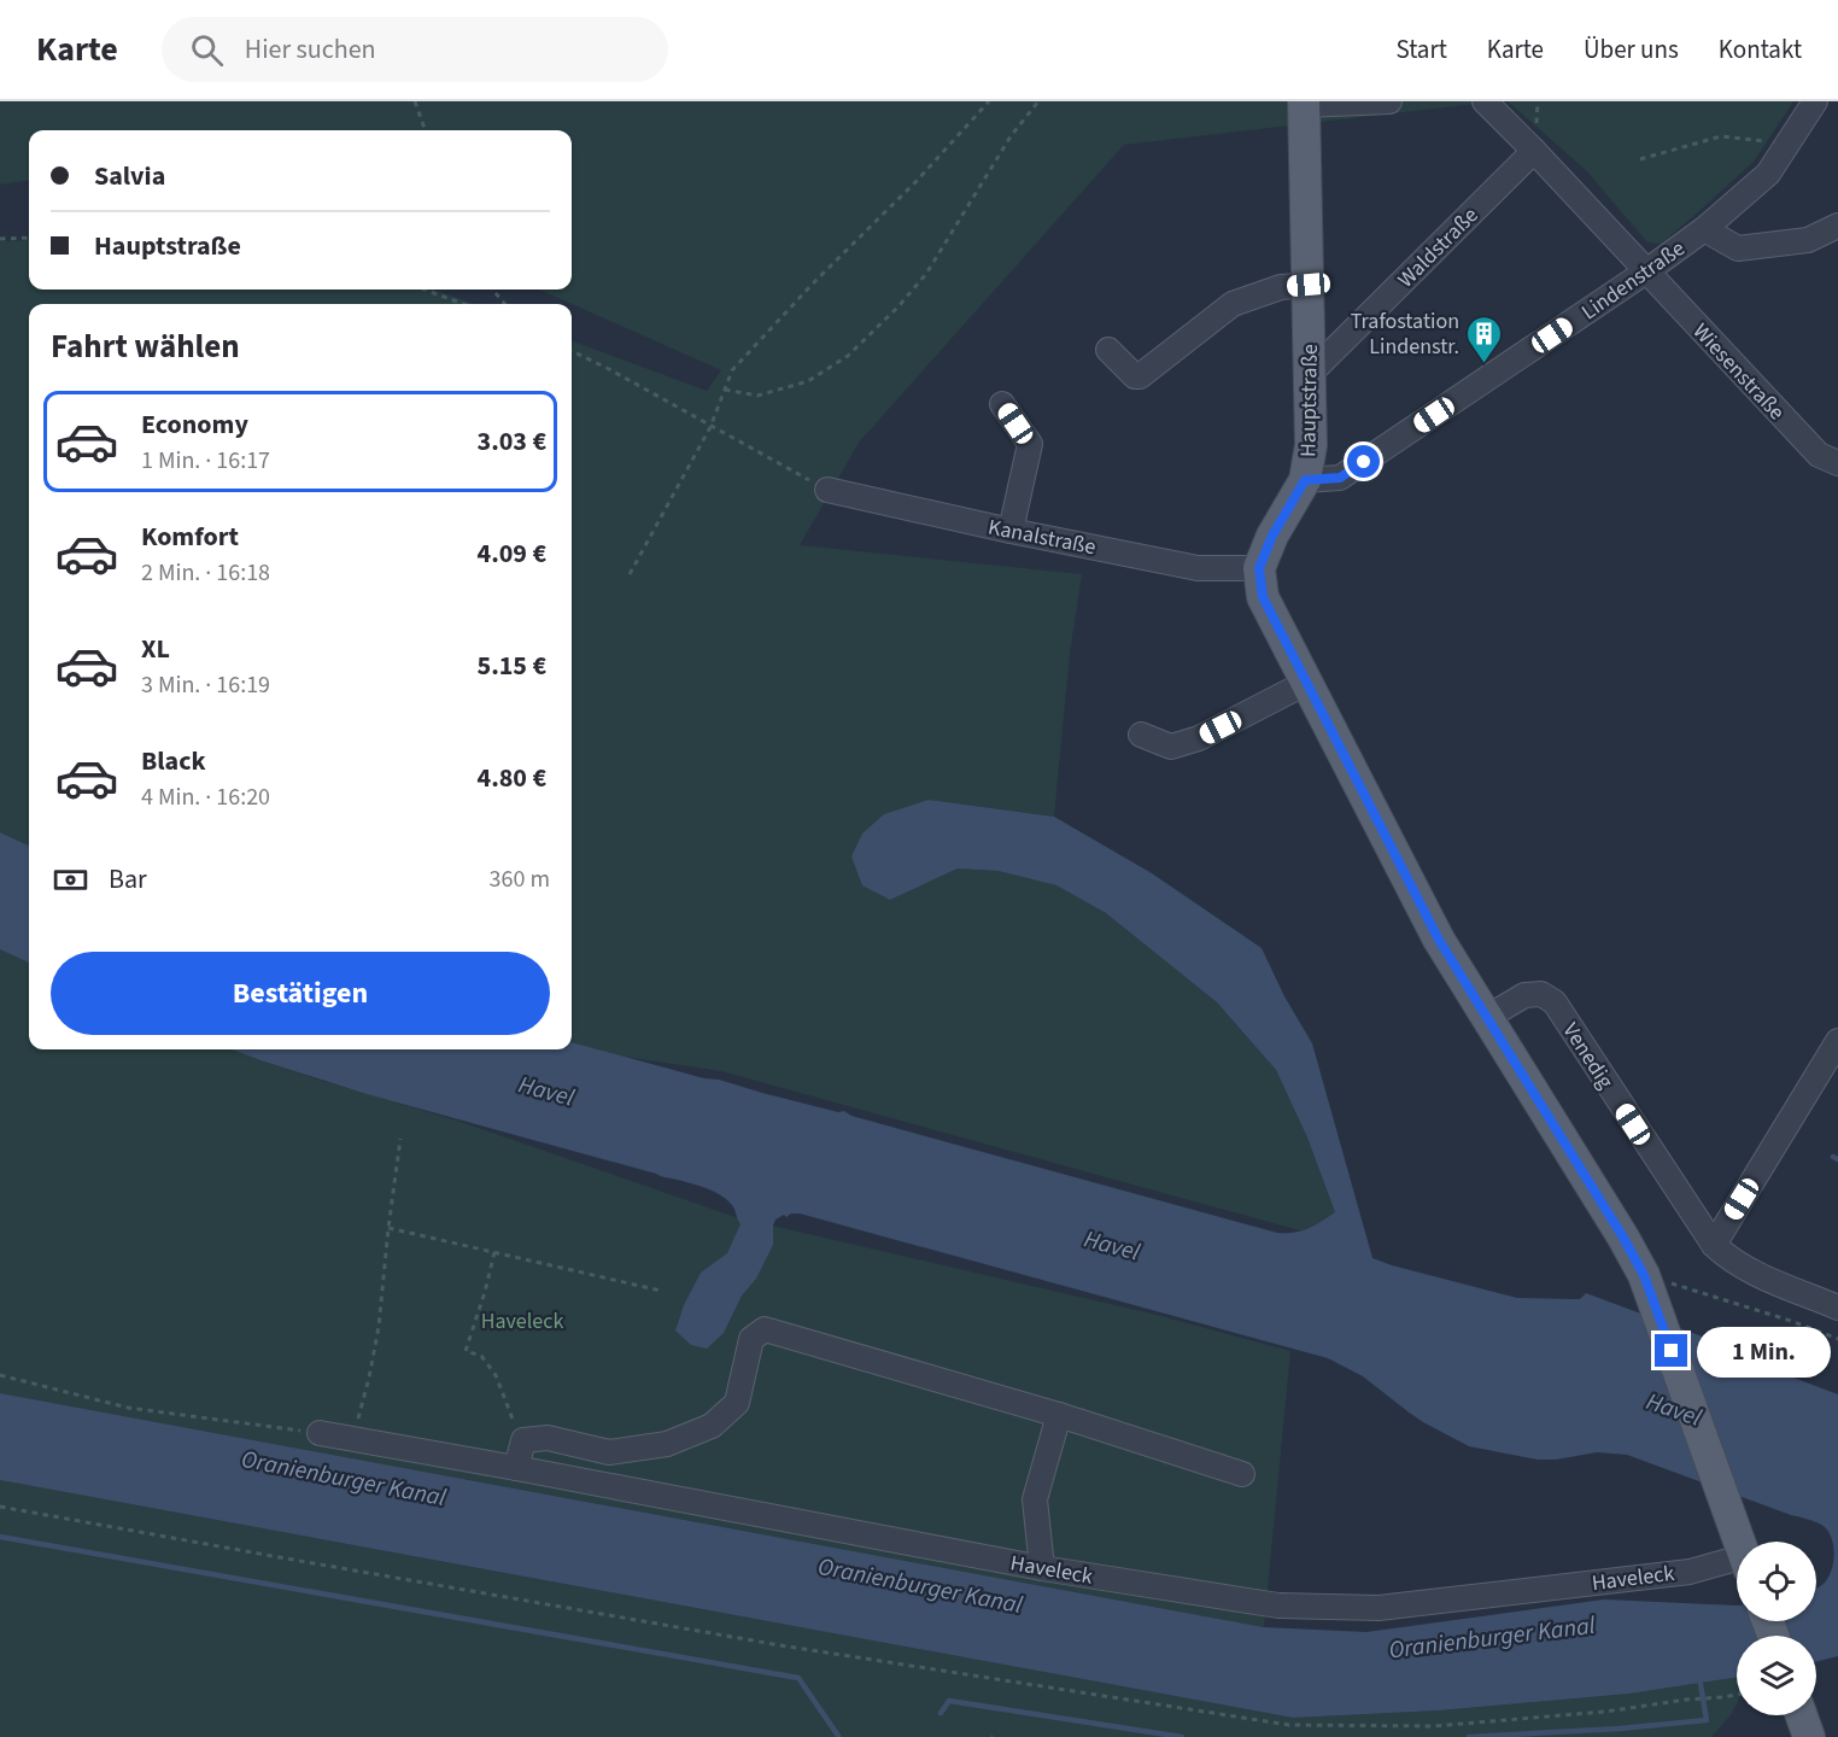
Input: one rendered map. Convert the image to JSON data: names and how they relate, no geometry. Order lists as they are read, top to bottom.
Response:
{
  "streets": {
    "main road": ["Hauptstraße"],
    "street": [
      "Waldstraße",
      "Lindenstraße",
      "Wiesenstraße",
      "Kanalstraße",
      "Venedig",
      "Haveleck"
    ]
  },
  "crossings": [
    ["Waldstraße", "Hauptstraße"],
    ["Lindenstraße", "Wiesenstraße"],
    ["Lindenstraße", "Hauptstraße"],
    ["Hauptstraße", "Kanalstraße"]
  ],
  "water": ["Havel", "Oranienburger Kanal"],
  "parks": ["Haveleck"],
  "places": {
    "building": ["Trafostation Lindenstr."]
  },
  "page": {
    "header": "Karte",
    "search": "Hier suchen",
    "nav": [
      "Start",
      "Karte",
      "Über uns",
      "Kontakt"
    ],
    "banner": ["Salvia", "Hauptstraße"],
    "heading": "Fahrt wählen",
    "list": [
      {
        "name": "Economy",
        "note": "1 Min. · 16:17",
        "value": "3.03 €"
      },
      {
        "name": "Komfort",
        "note": "2 Min. · 16:18",
        "value": "4.09 €"
      },
      {
        "name": "XL",
        "note": "3 Min. · 16:19",
        "value": "5.15 €"
      },
      {
        "name": "Black",
        "note": "4 Min. · 16:20",
        "value": "4.80 €"
      }
    ],
    "pay": ["Bar", "360 m"],
    "buttons": "Bestätigen",
    "bubble": "1 Min."
  }
}
